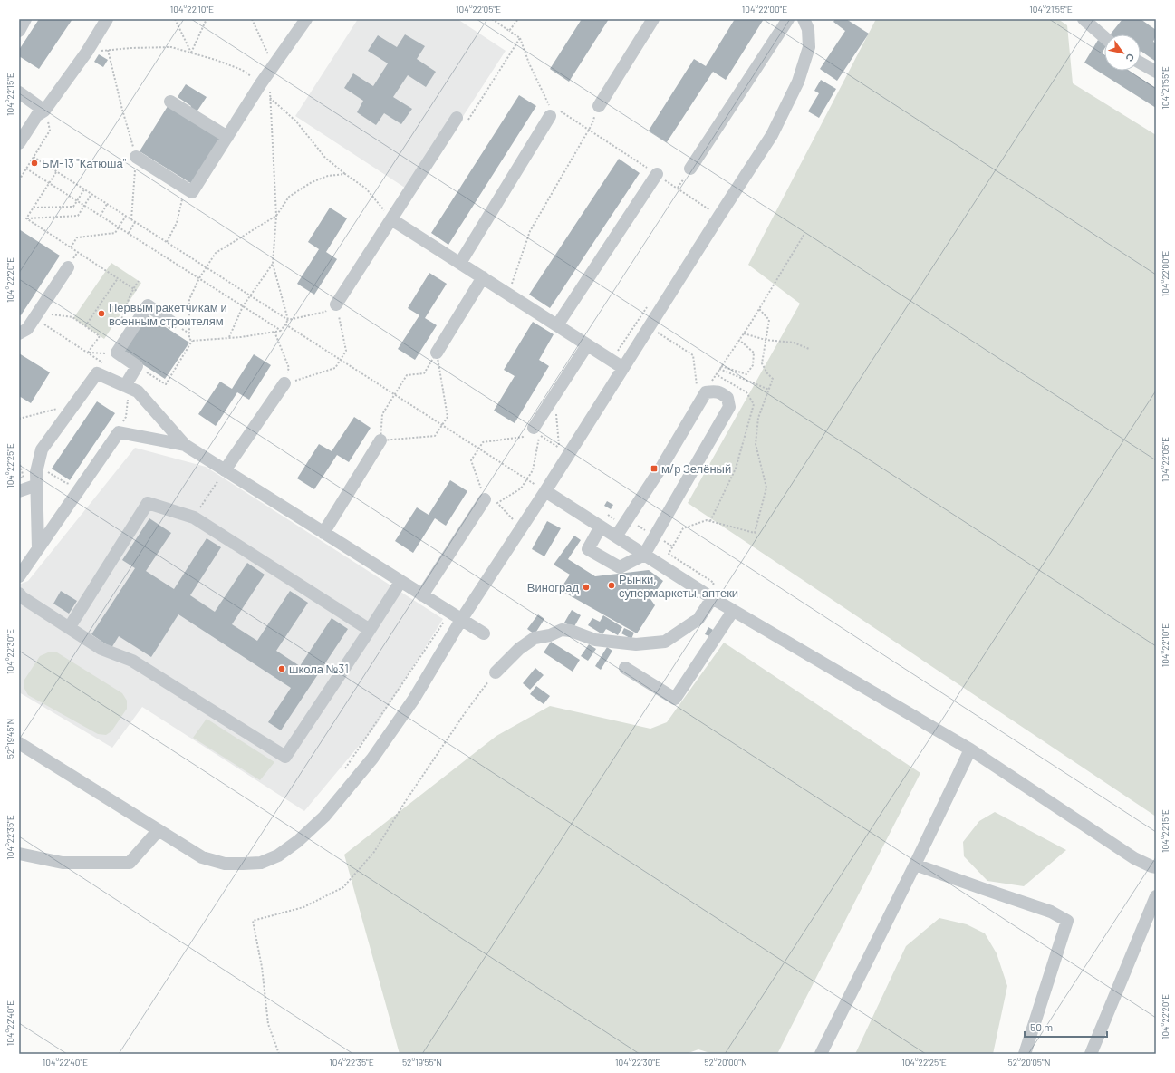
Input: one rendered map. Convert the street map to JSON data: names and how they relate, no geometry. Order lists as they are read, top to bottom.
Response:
{
  "places": {
    "other": [
      "БМ-13 \"Катюша\"",
      "Первым ракетчикам и военным строителям",
      "Рынки, супермаркеты, аптеки",
      "Виноград",
      "школа №31"
    ],
    "transit": ["м/р Зелёный"]
  },
  "scale_bar": "50 m",
  "north": "bottom right",
  "coordinates": [
    "104°22'10\"E",
    "104°22'05\"E",
    "104°22'00\"E",
    "104°21'55\"E",
    "104°22'15\"E",
    "104°22'20\"E",
    "104°22'25\"E",
    "104°22'30\"E",
    "52°19'45\"N",
    "104°22'35\"E",
    "104°22'40\"E",
    "52°19'55\"N",
    "52°20'00\"N",
    "52°20'05\"N"
  ]
}
